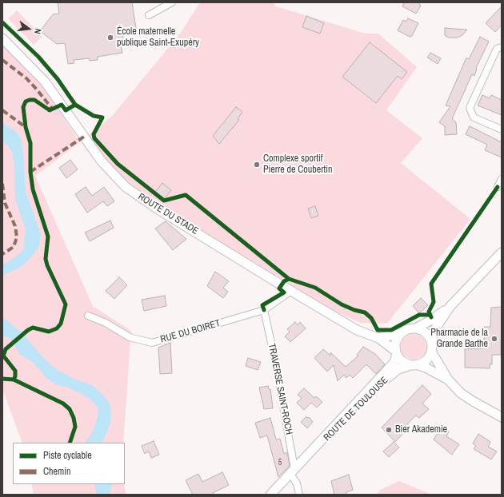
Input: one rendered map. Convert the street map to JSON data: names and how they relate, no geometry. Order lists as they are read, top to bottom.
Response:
{
  "streets": {
    "main road": ["ROUTE DU STADE", "ROUTE DE TOULOUSE"],
    "street": ["RUE DU BOIRET", "TRAVERSE SAINT-ROCH"]
  },
  "crossings": [
    ["ROUTE DU STADE", "RUE DU BOIRET"],
    ["ROUTE DU STADE", "ROUTE DE TOULOUSE"],
    ["RUE DU BOIRET", "TRAVERSE SAINT-ROCH"],
    ["TRAVERSE SAINT-ROCH", "ROUTE DE TOULOUSE"]
  ],
  "places": [
    "École maternelle publique Saint-Exupéry",
    "Complexe sportif Pierre de Coubertin",
    "Pharmacie de la Grande Barthe",
    "Bier Akademie"
  ],
  "house_numbers": ["5"],
  "legend": ["Piste cyclable", "Chemin"],
  "north": "right"
}
